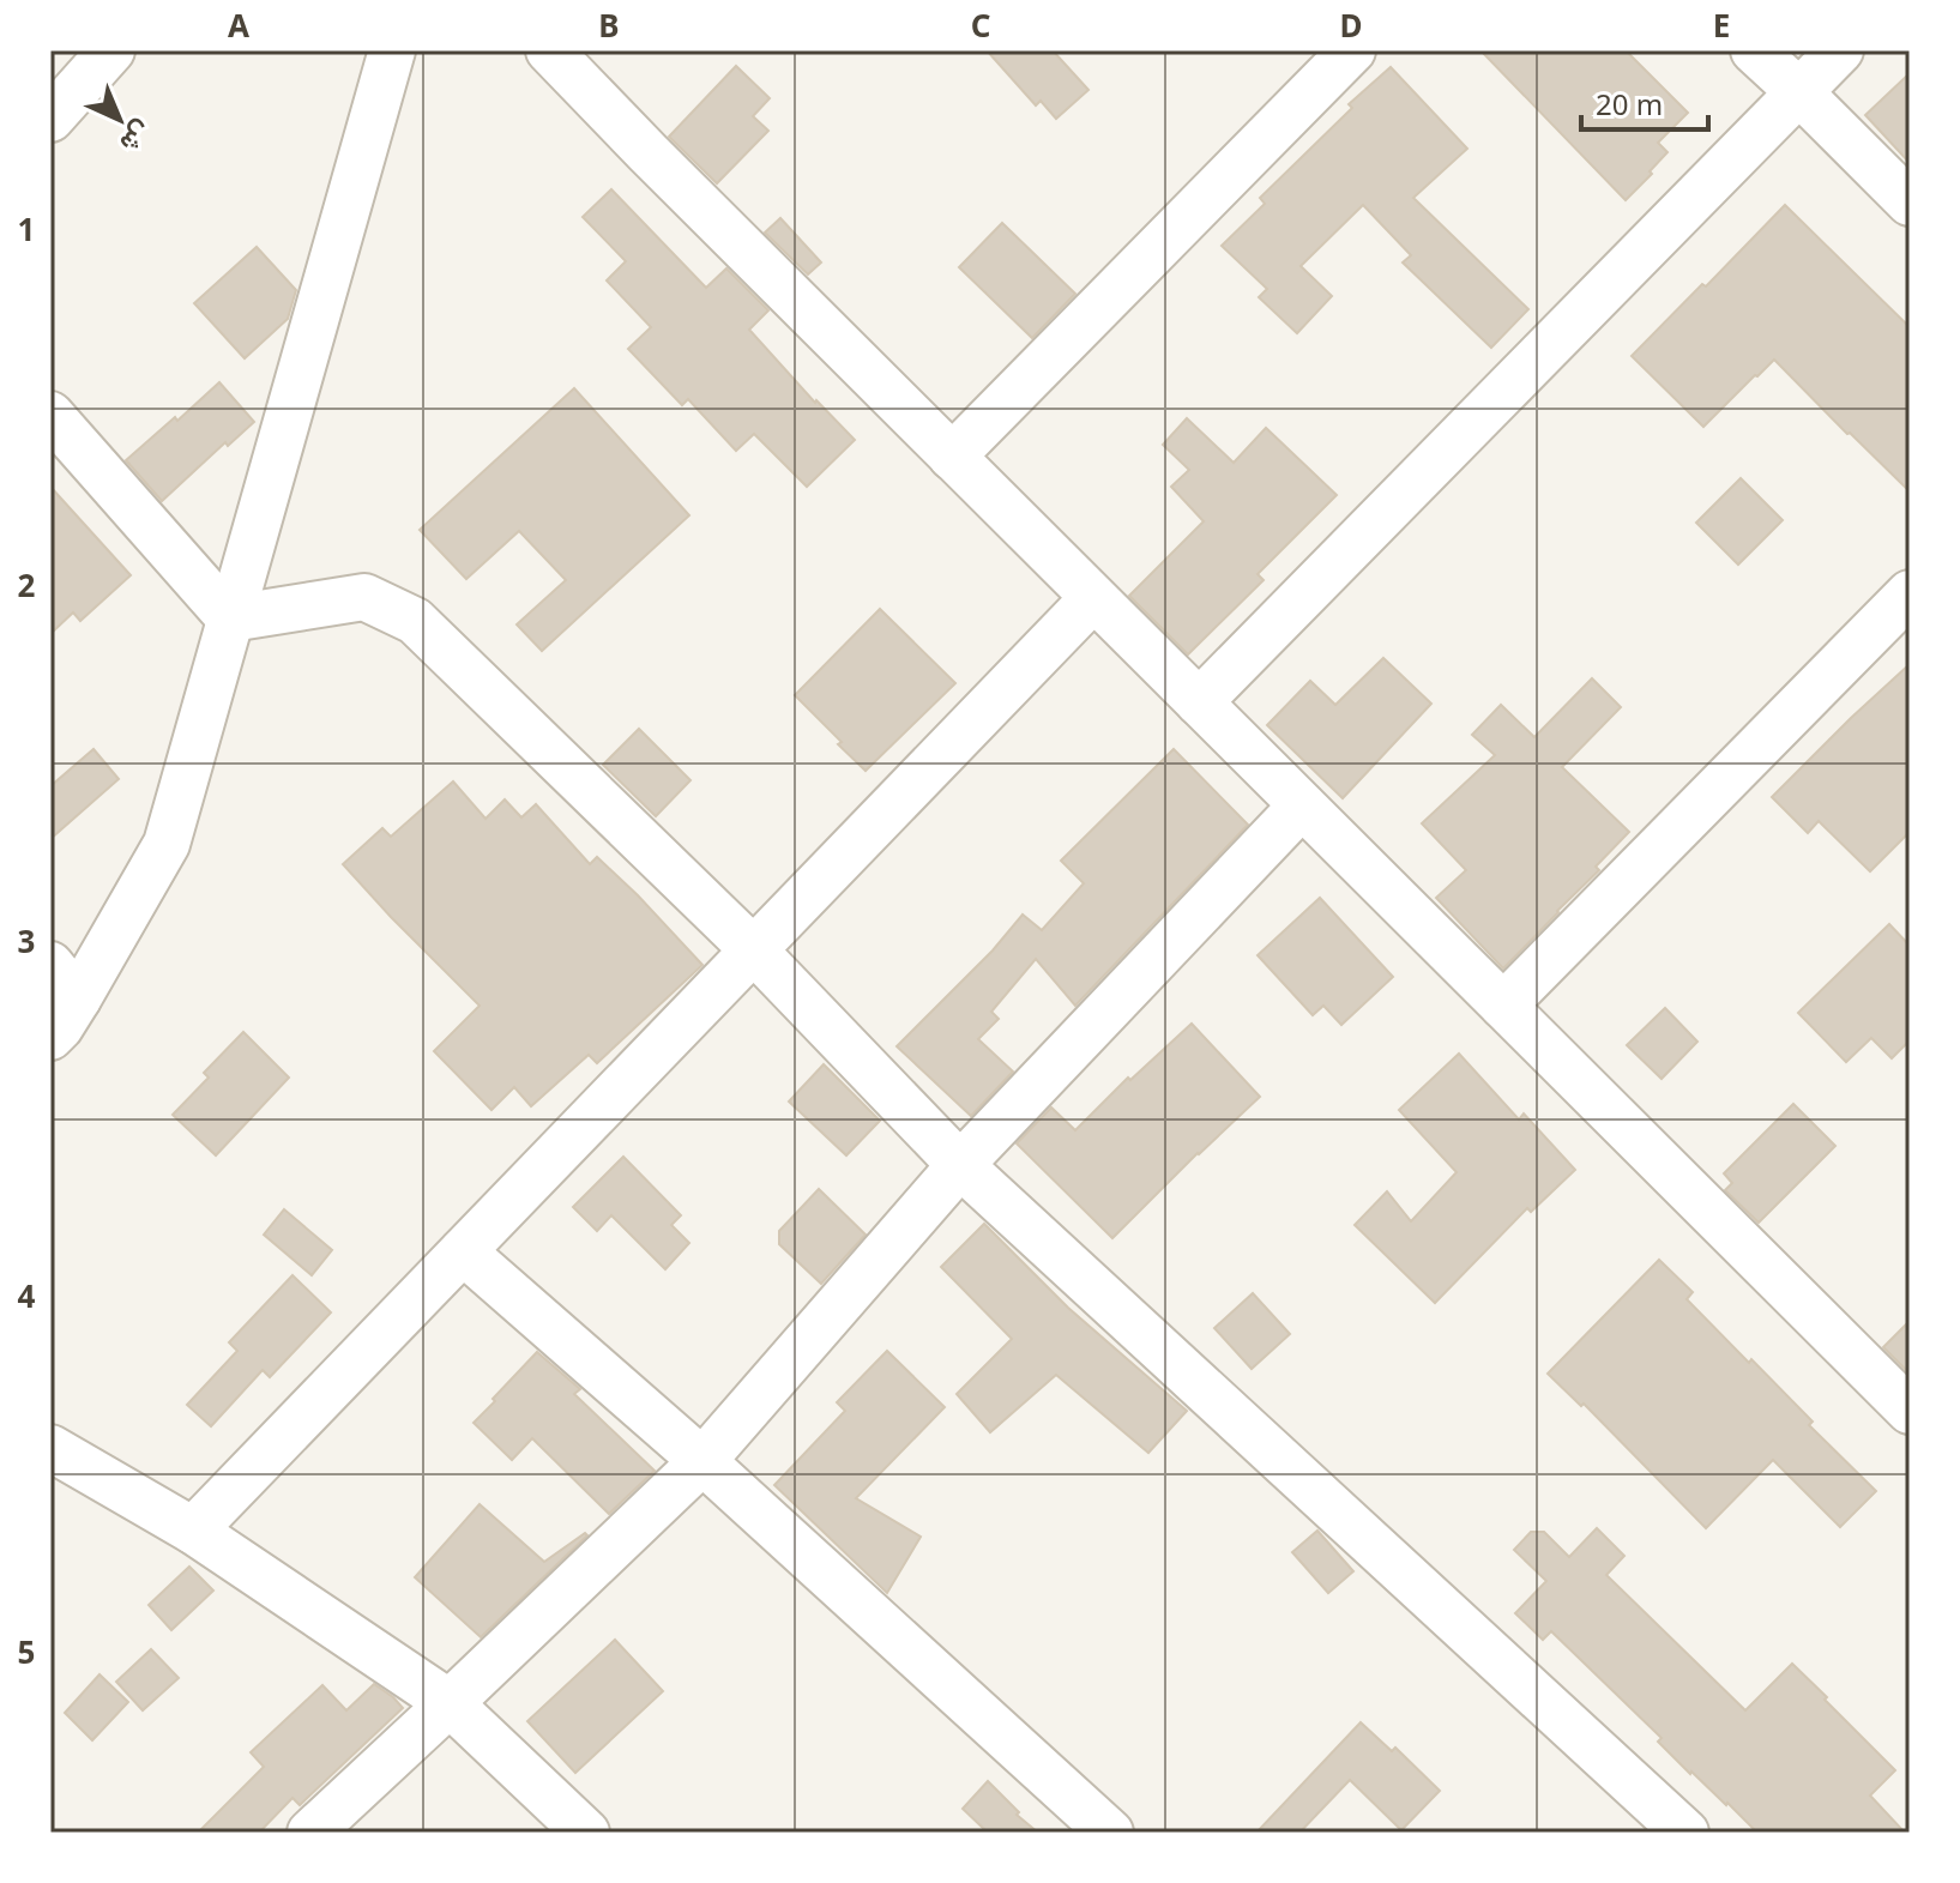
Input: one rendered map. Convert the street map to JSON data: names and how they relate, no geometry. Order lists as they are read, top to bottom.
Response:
{
  "scale_bar": "20 m",
  "north": "bottom right",
  "grid": {
    "columns": [
      "A",
      "B",
      "C",
      "D",
      "E"
    ],
    "rows": [
      "1",
      "2",
      "3",
      "4",
      "5"
    ]
  }
}
